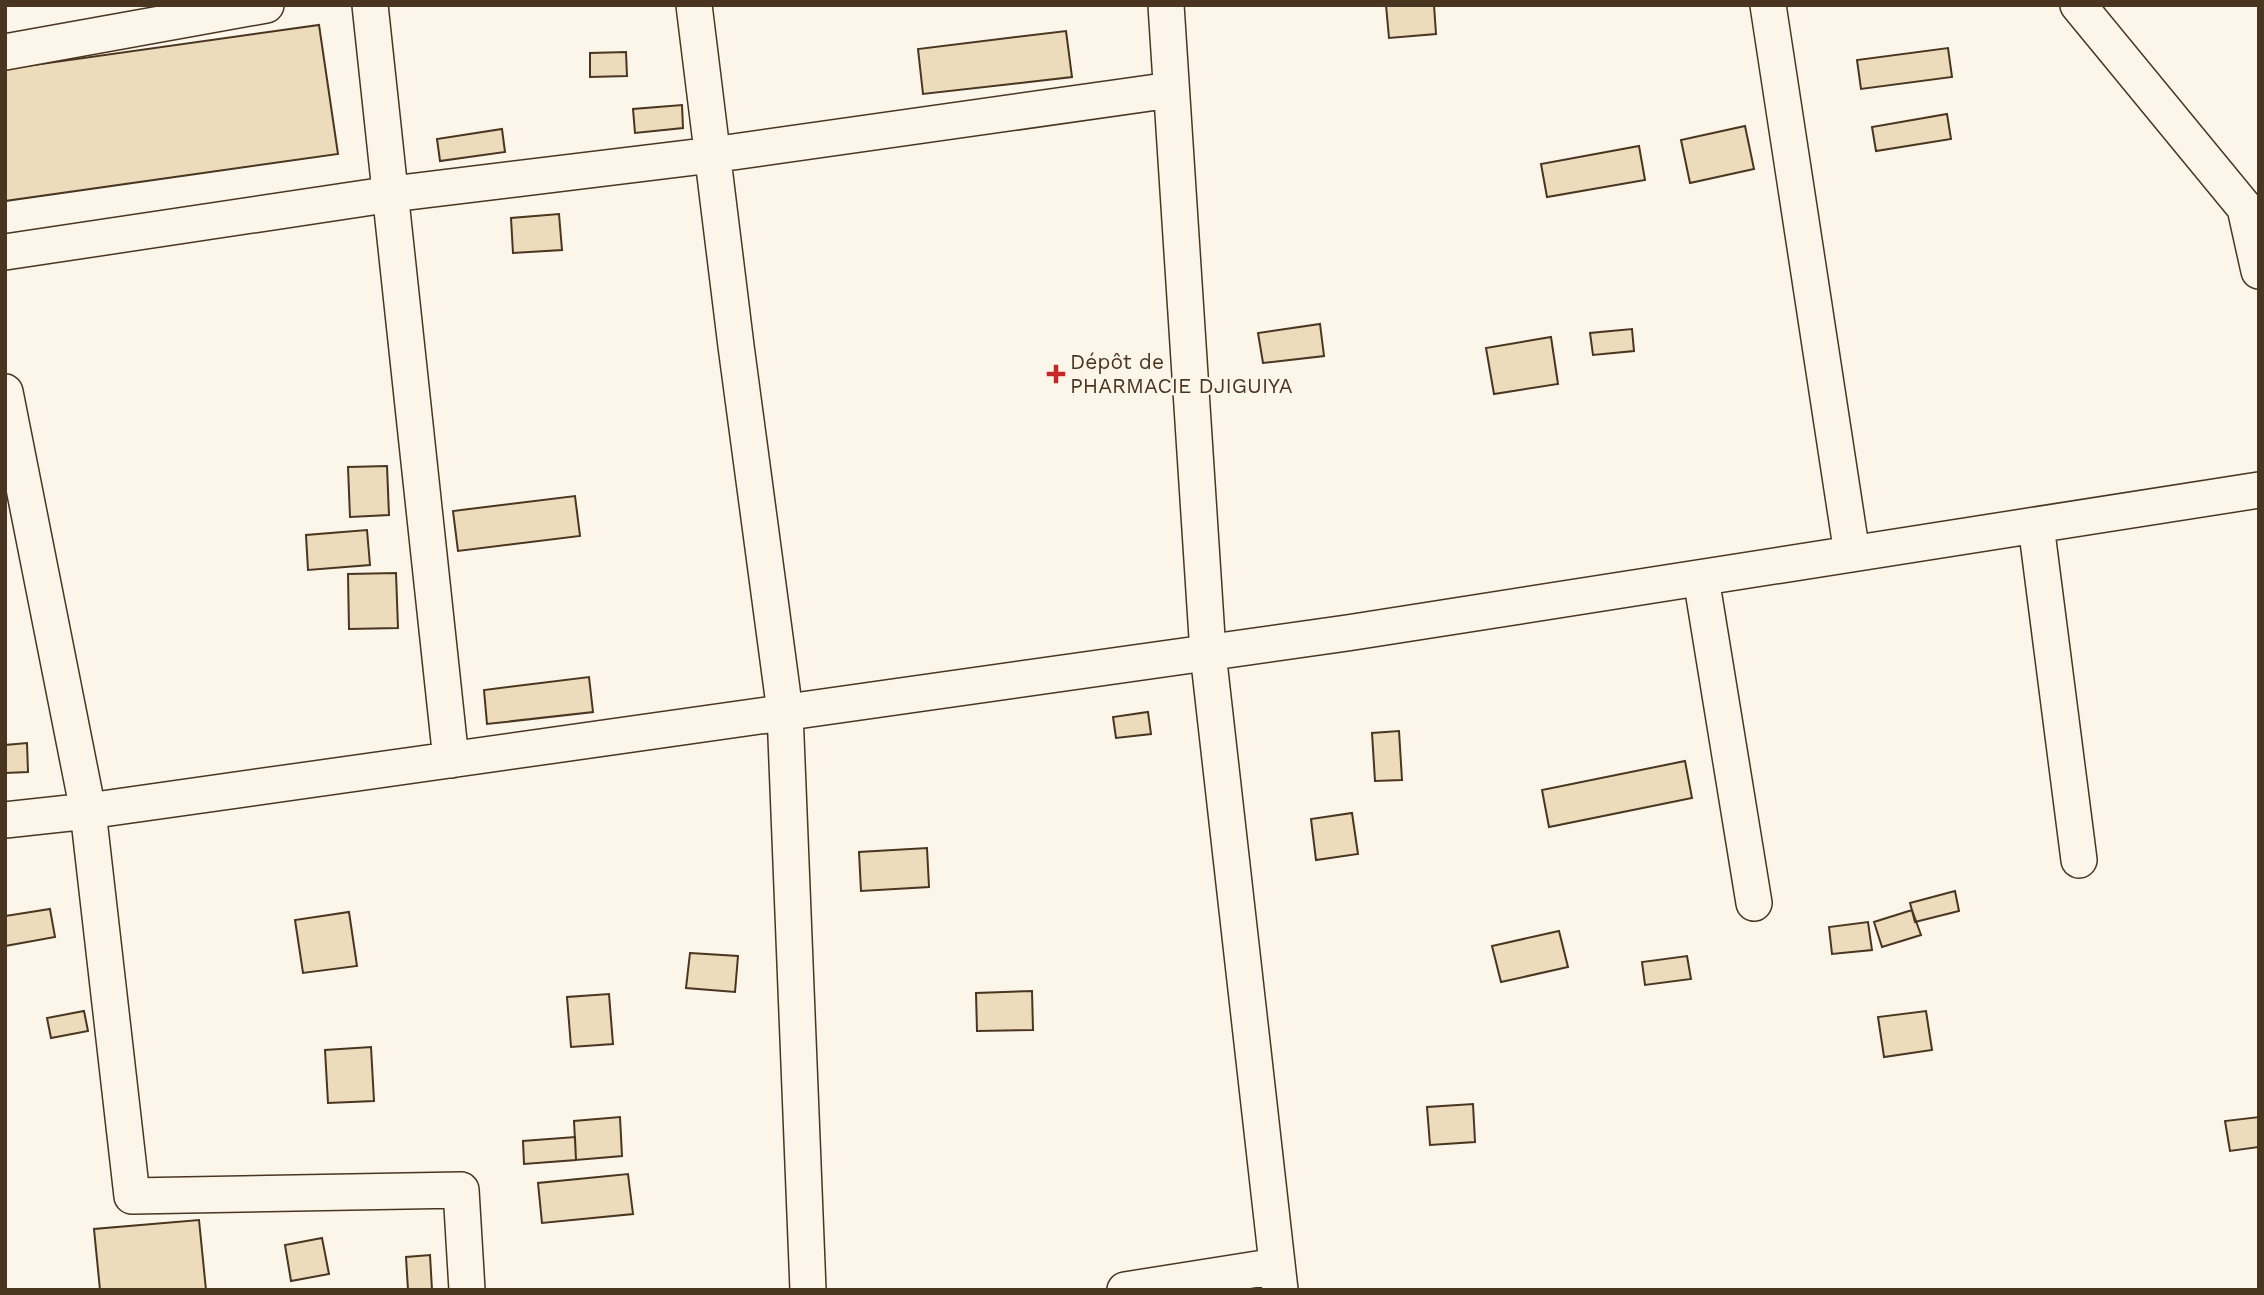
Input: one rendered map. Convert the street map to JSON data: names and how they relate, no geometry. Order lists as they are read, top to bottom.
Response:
{
  "places": {
    "health": ["Dépôt de PHARMACIE DJIGUIYA"]
  }
}
